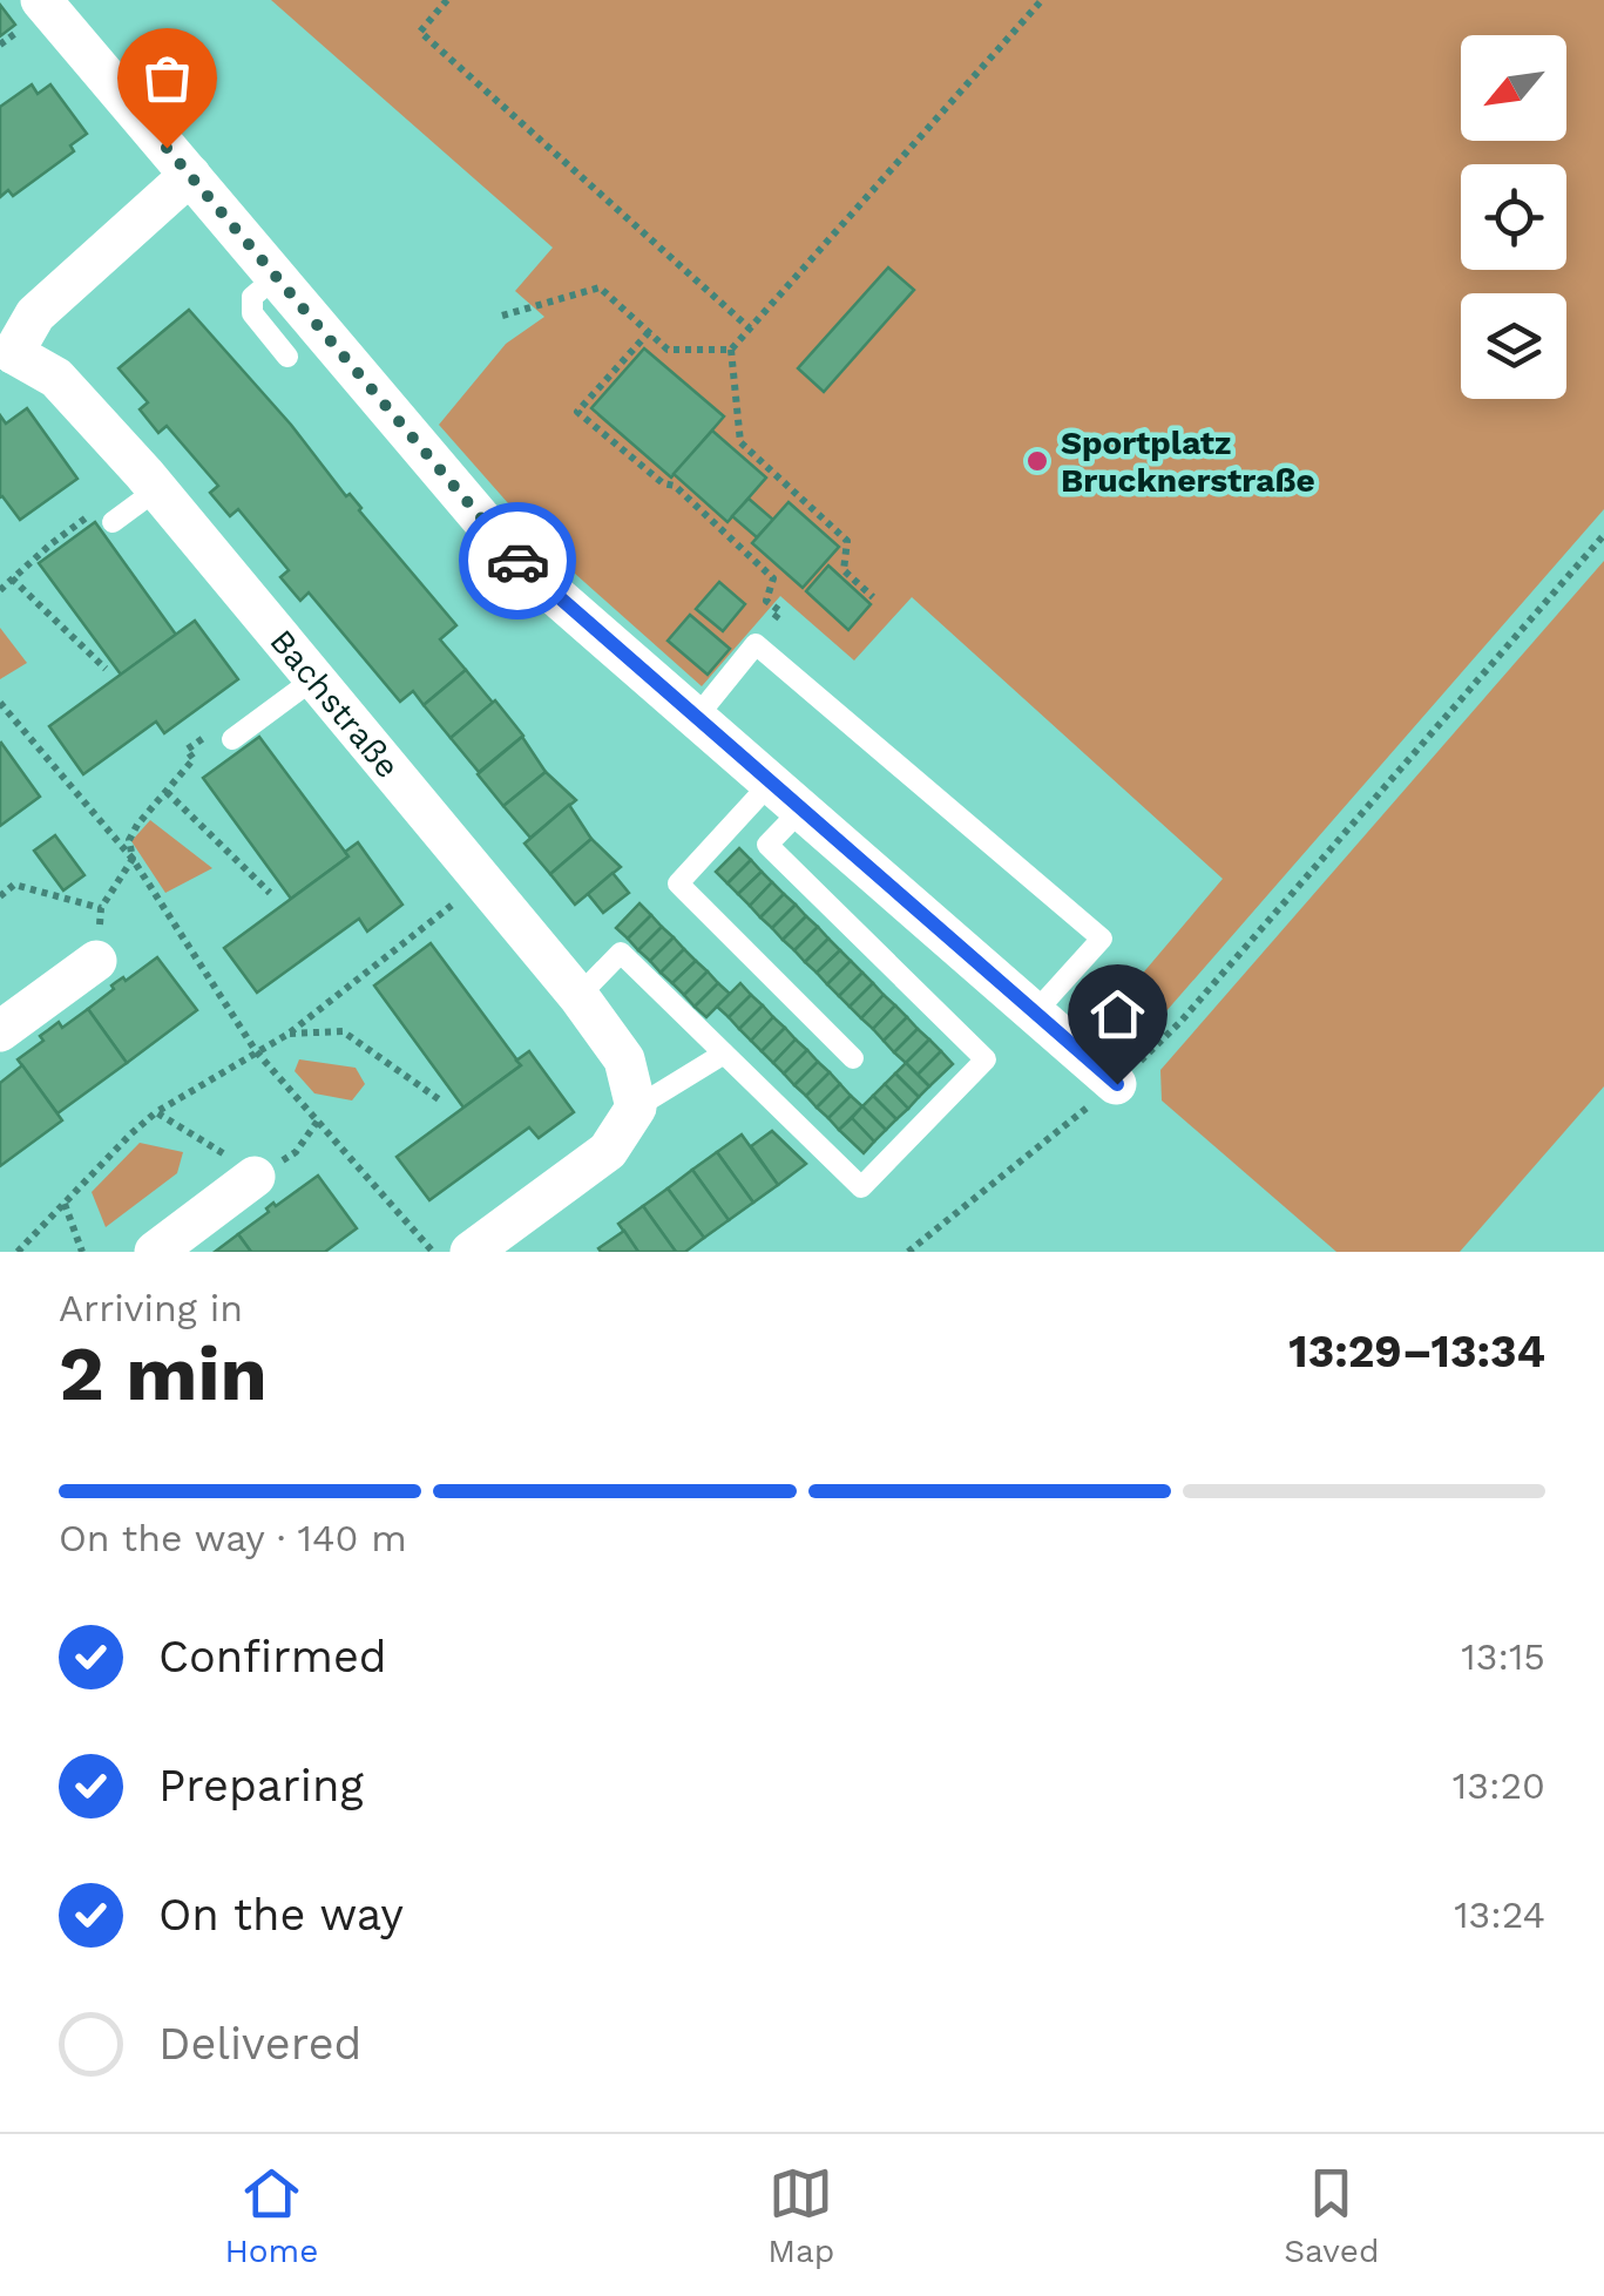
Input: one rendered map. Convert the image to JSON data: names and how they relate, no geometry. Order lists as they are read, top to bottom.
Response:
{
  "streets": {
    "street": ["Bachstraße"]
  },
  "places": ["Sportplatz Brucknerstraße"],
  "north": "bottom left",
  "page": {
    "heading": ["2 min", "Arriving in", "13:29–13:34"],
    "bar": "On the way · 140 m",
    "list": [
      ["Confirmed", "13:15"],
      ["Preparing", "13:20"],
      ["On the way", "13:24"],
      "Delivered"
    ],
    "tabs": ["Home", "Map", "Saved"]
  }
}
